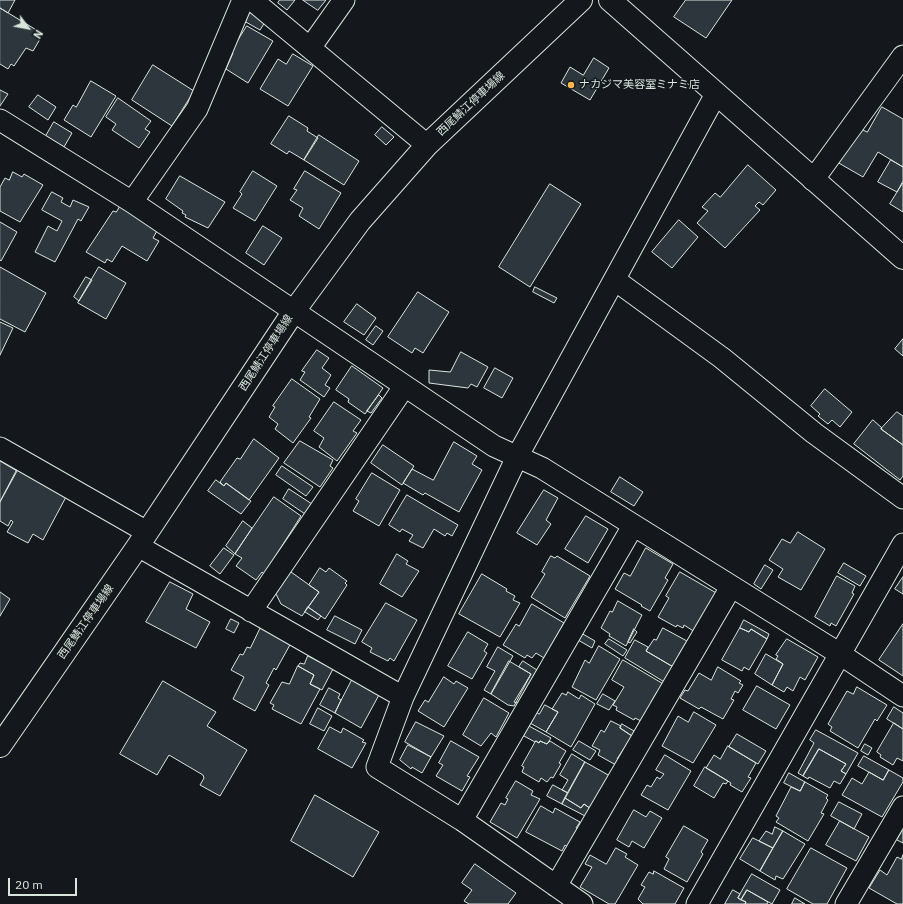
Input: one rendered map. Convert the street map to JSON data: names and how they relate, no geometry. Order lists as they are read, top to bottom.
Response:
{
  "streets": {
    "main road": ["西尾鯖江停車場線"]
  },
  "places": ["ナカジマ美容室ミナミ店"],
  "scale_bar": "20 m",
  "north": "bottom right"
}
